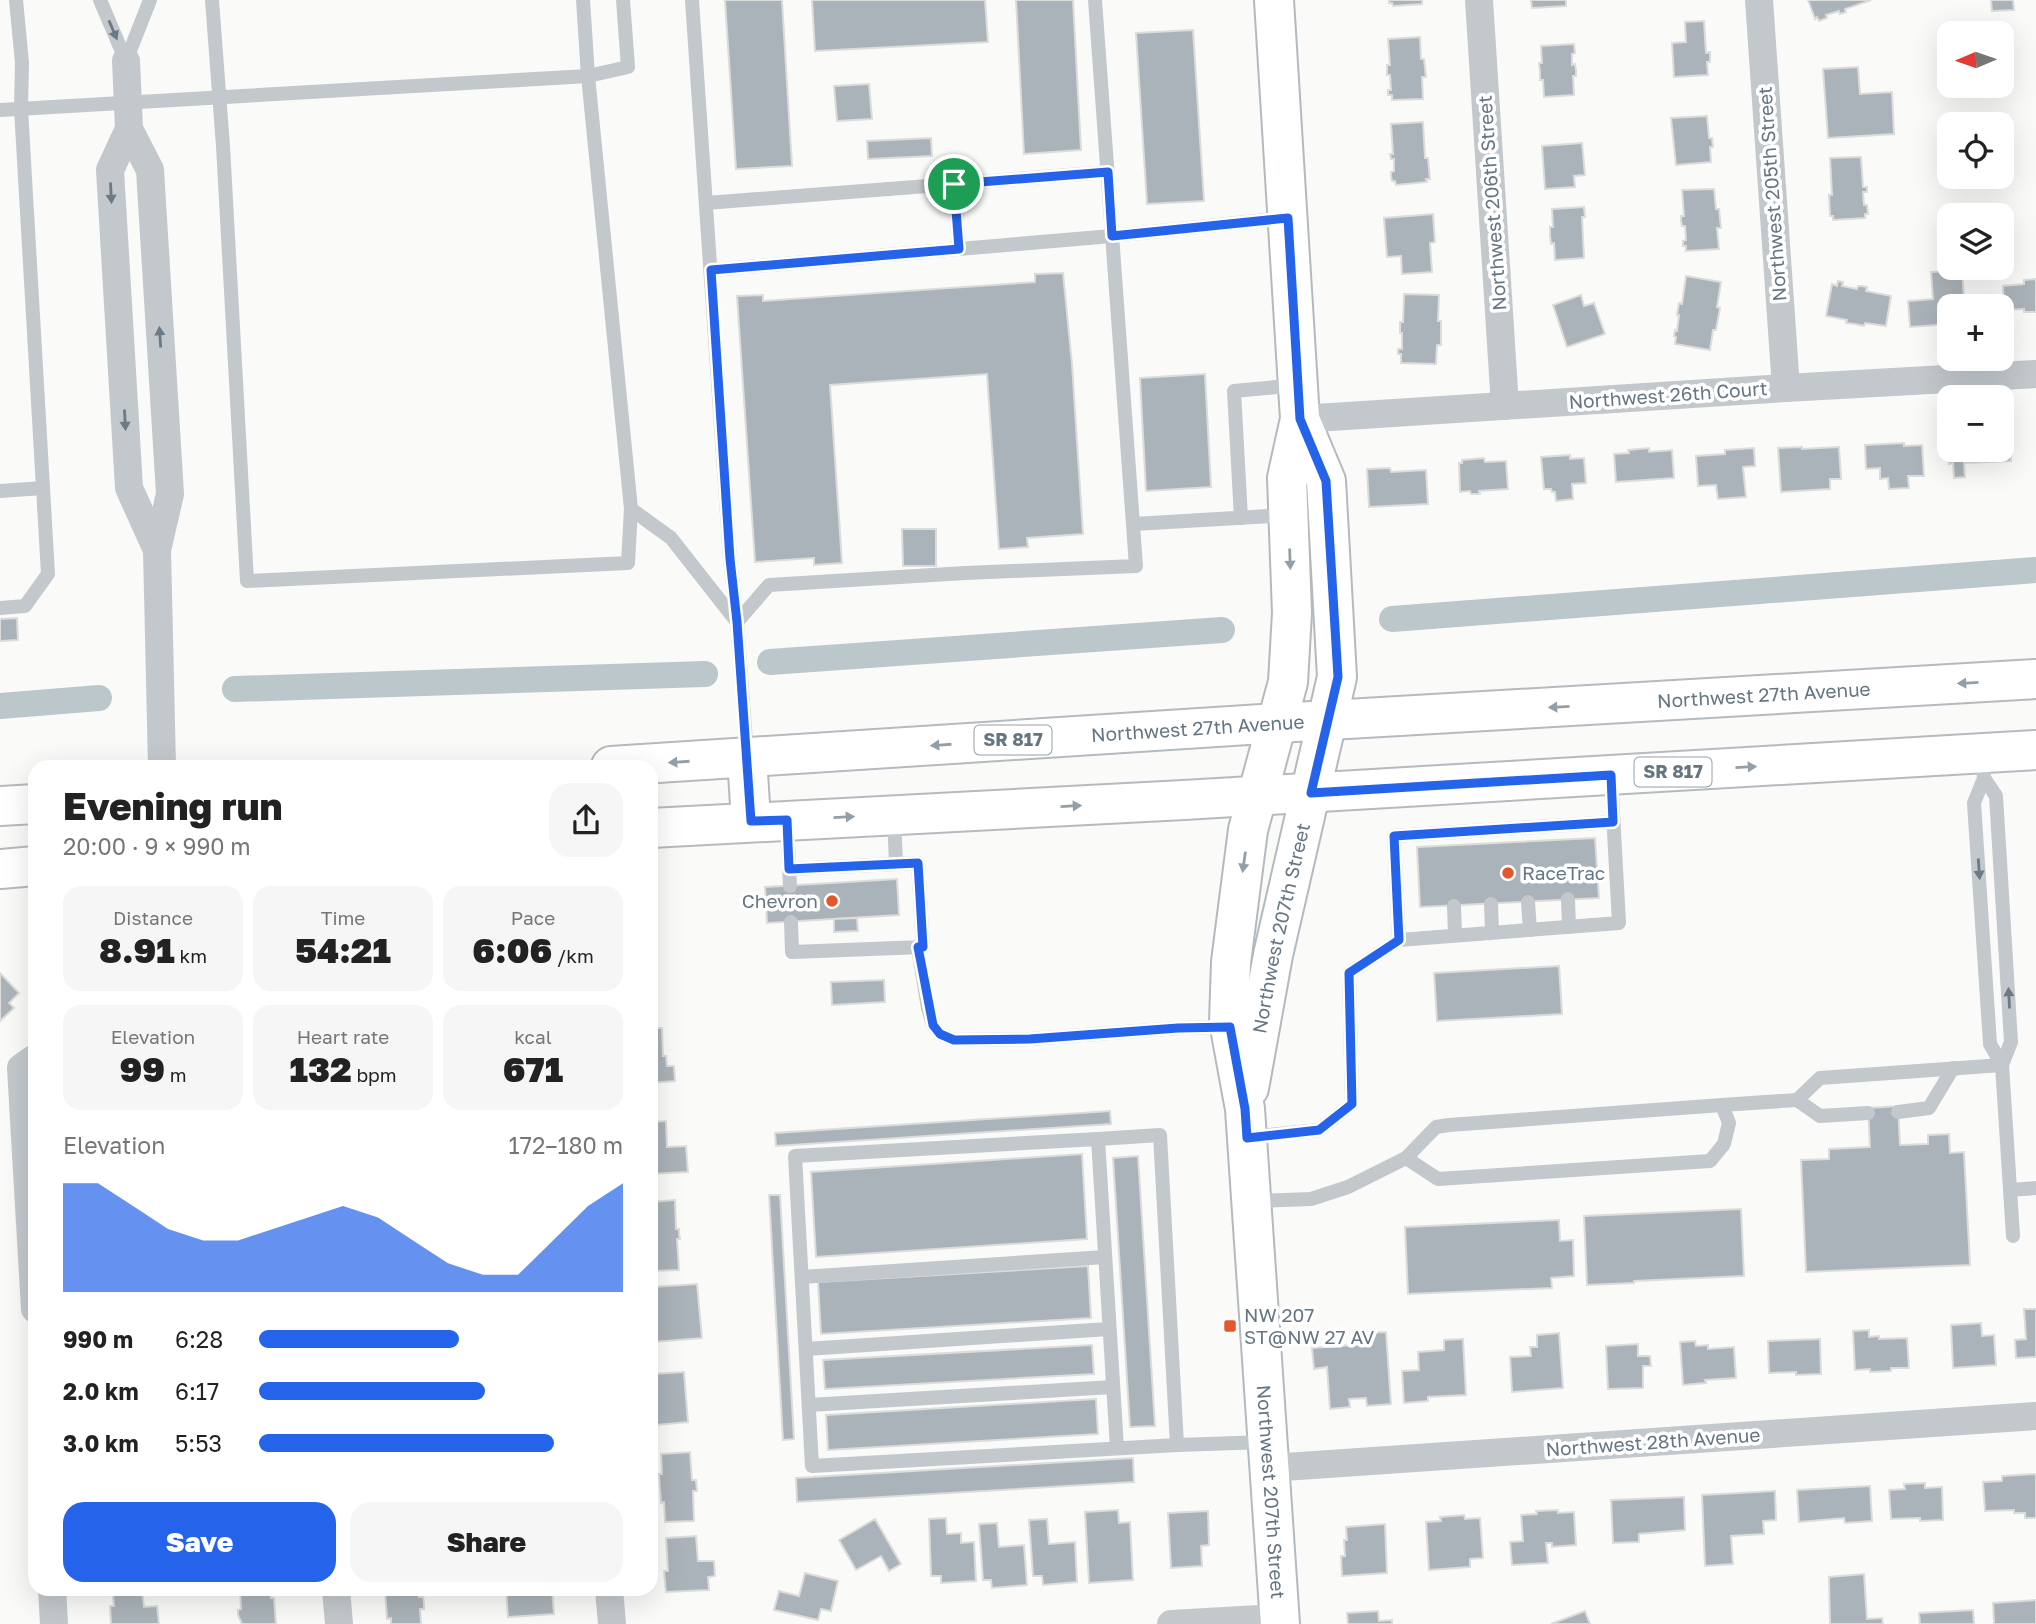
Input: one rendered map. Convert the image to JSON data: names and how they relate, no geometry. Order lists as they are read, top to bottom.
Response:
{
  "streets": {
    "main road": ["Northwest 27th Avenue", "SR 817", "Northwest 207th Street"],
    "street": [
      "Northwest 205th Street",
      "Northwest 206th Street",
      "Northwest 26th Court",
      "Northwest 28th Avenue"
    ]
  },
  "crossings": [
    ["Northwest 205th Street", "Northwest 26th Court"],
    ["Northwest 206th Street", "Northwest 26th Court"],
    ["Northwest 26th Court", "Northwest 207th Street"],
    ["Northwest 27th Avenue", "Northwest 207th Street"],
    ["SR 817", "Northwest 207th Street"],
    ["Northwest 207th Street", "Northwest 28th Avenue"]
  ],
  "places": {
    "other": ["RaceTrac", "Chevron"],
    "transit": ["NW 207 ST@NW 27 AV"]
  },
  "north": "left",
  "page": {
    "map_buttons": ["+", "−"],
    "heading": ["Evening run", "20:00 · 9 × 990 m"],
    "stats": [
      ["Distance", "8.91 km"],
      ["Time", "54:21"],
      ["Pace", "6:06 /km"],
      ["Elevation", "99 m"],
      ["Heart rate", "132 bpm"],
      ["kcal", "671"]
    ],
    "chart": ["Elevation", "172–180 m"],
    "list": [
      {
        "name": "990 m",
        "note": "6:28"
      },
      {
        "name": "2.0 km",
        "note": "6:17"
      },
      {
        "name": "3.0 km",
        "note": "5:53"
      }
    ],
    "buttons": ["Save", "Share"]
  }
}
